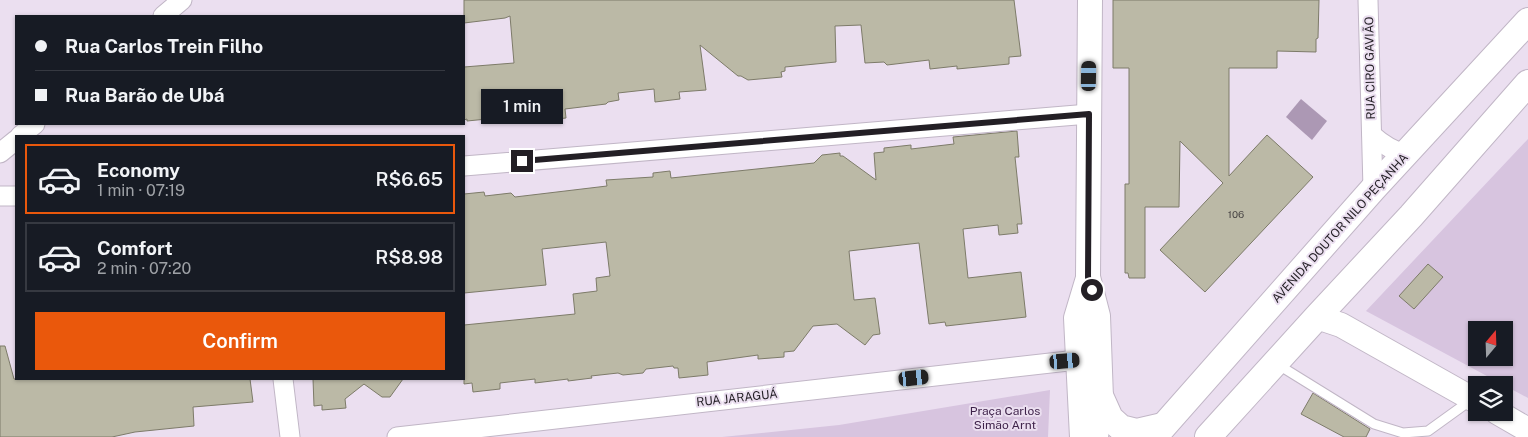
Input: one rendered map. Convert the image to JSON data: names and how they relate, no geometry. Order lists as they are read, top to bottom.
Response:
{
  "streets": {
    "main road": ["AVENIDA DOUTOR NILO PEÇANHA"],
    "street": ["RUA CIRO GAVIÃO", "RUA JARAGUÁ"]
  },
  "crossings": [
    ["RUA CIRO GAVIÃO", "AVENIDA DOUTOR NILO PEÇANHA"]
  ],
  "parks": ["Praça Carlos Simão Arnt"],
  "house_numbers": ["106"],
  "north": "top",
  "page": {
    "banner": ["Rua Carlos Trein Filho", "Rua Barão de Ubá"],
    "bubble": "1 min",
    "list": [
      {
        "name": "Economy",
        "note": "1 min · 07:19",
        "value": "R$6.65"
      },
      {
        "name": "Comfort",
        "note": "2 min · 07:20",
        "value": "R$8.98"
      }
    ],
    "buttons": "Confirm"
  }
}
